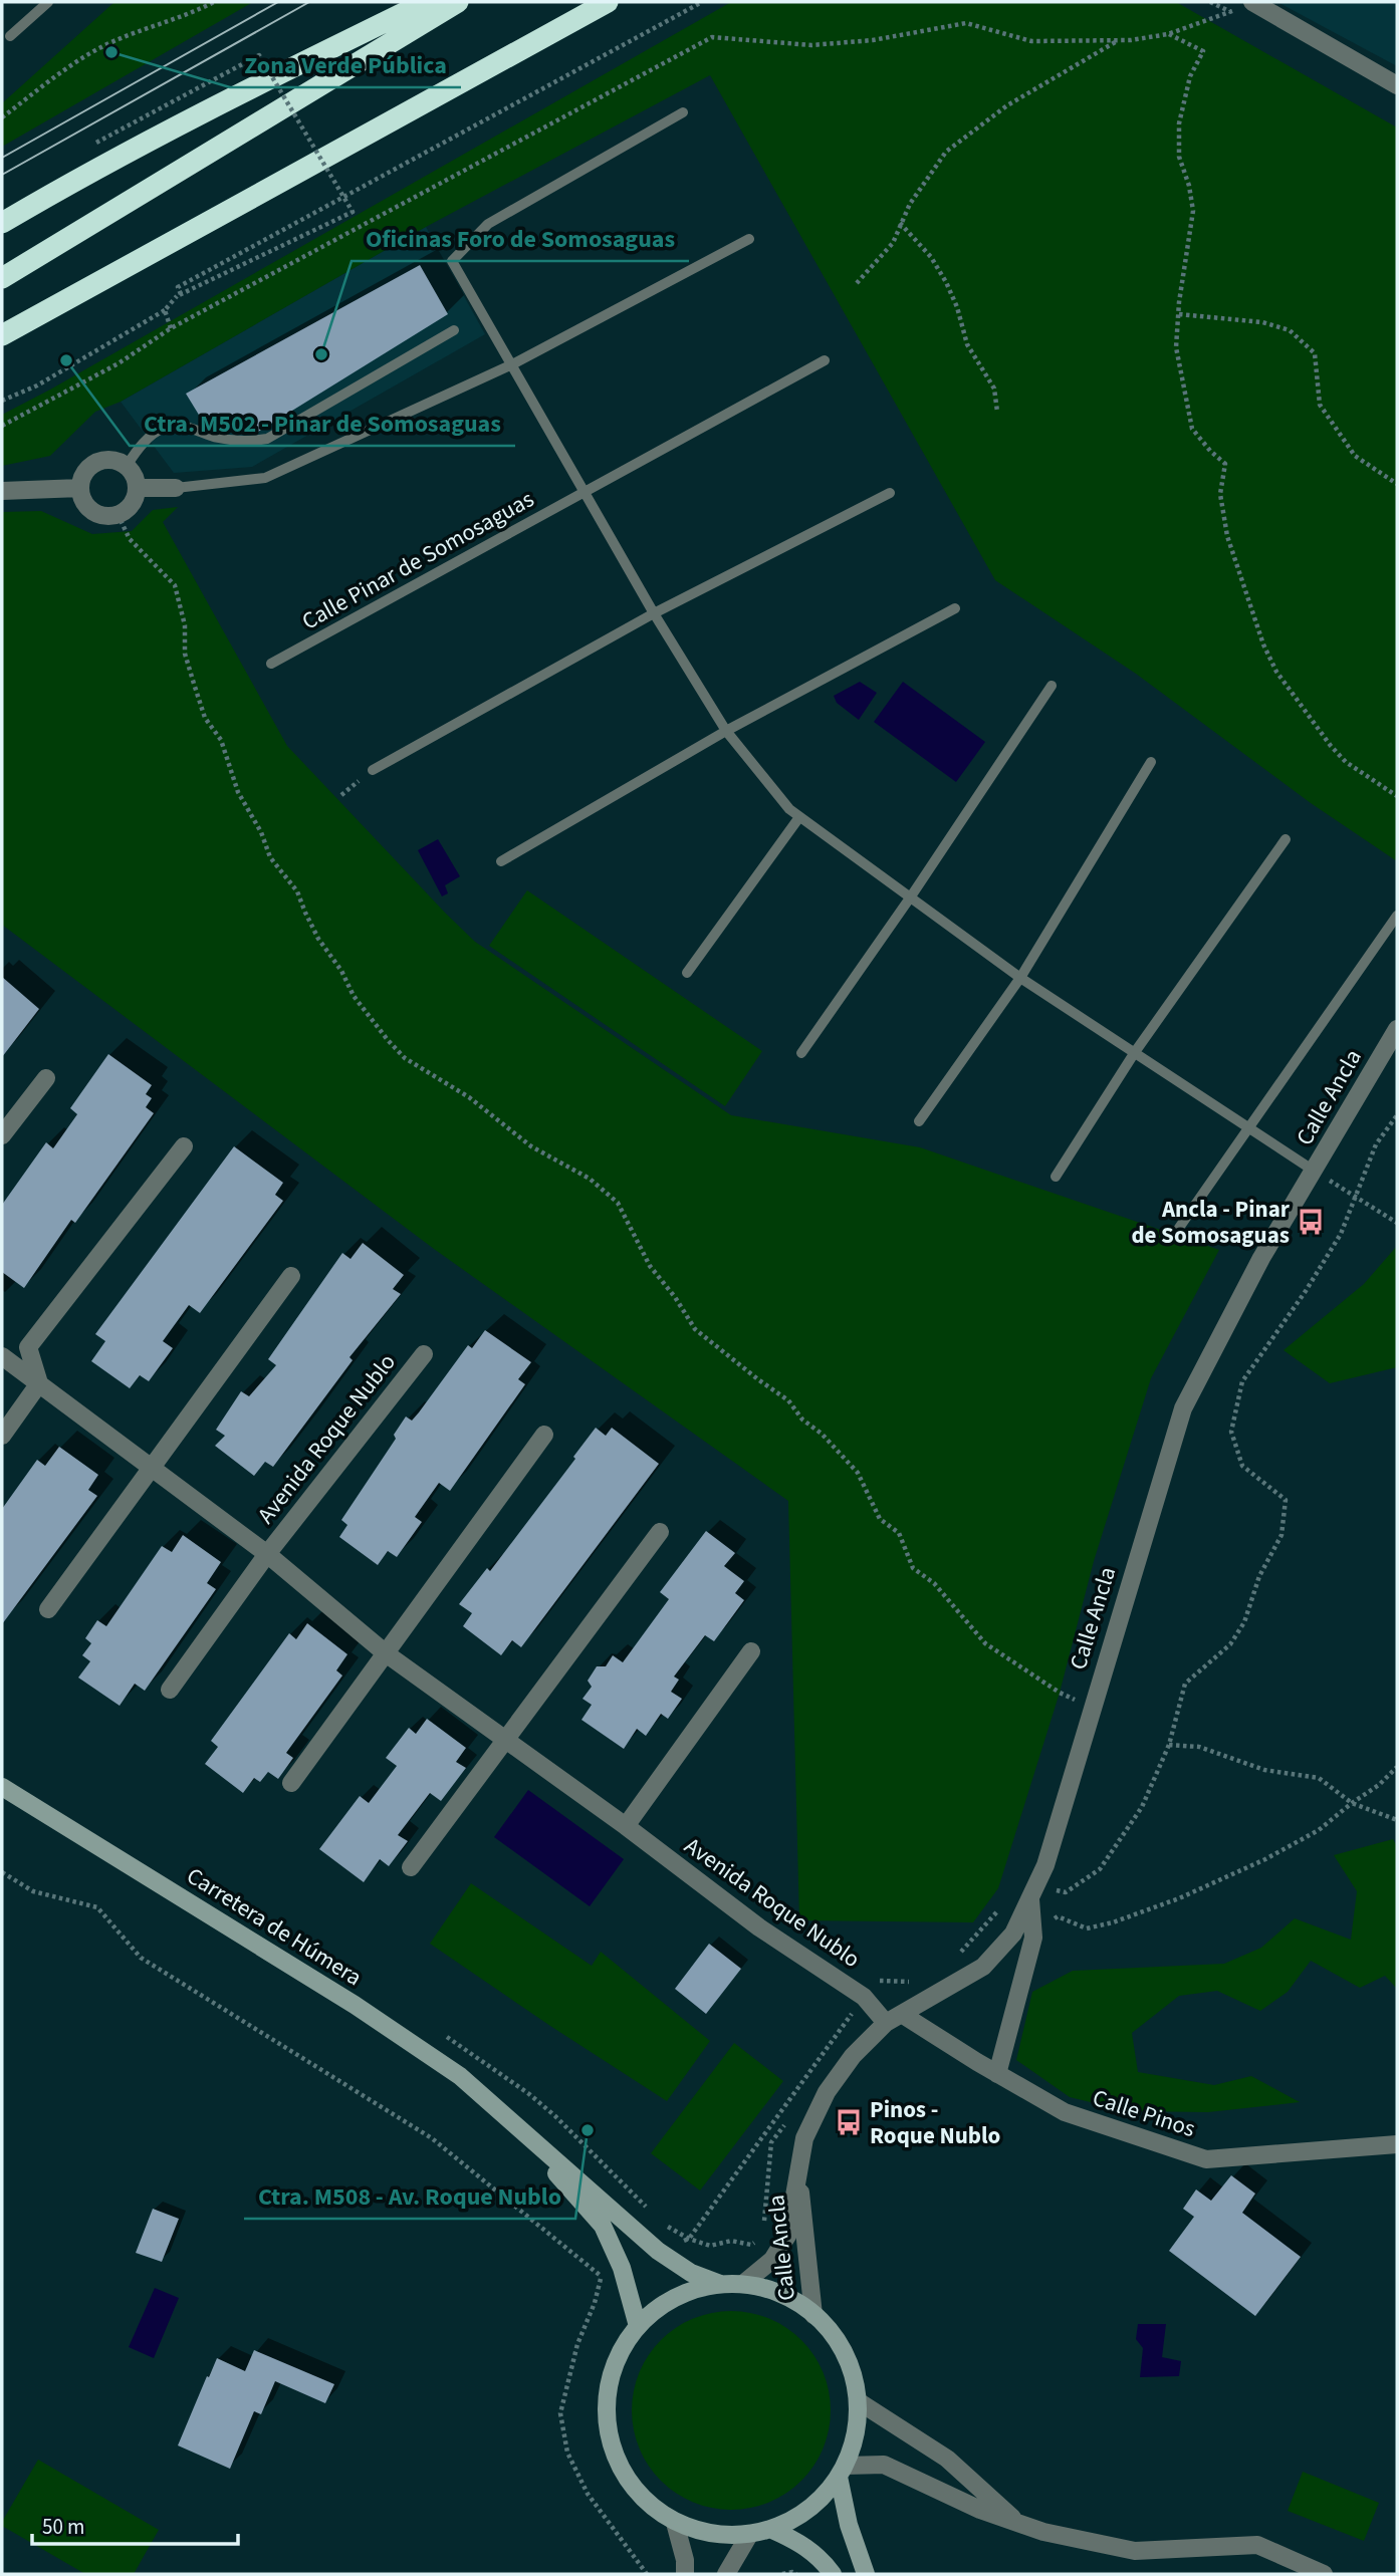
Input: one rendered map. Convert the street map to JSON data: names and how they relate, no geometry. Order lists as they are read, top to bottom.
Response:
{
  "streets": {
    "main road": ["Carretera de Húmera"],
    "street": ["Calle Ancla", "Avenida Roque Nublo", "Calle Pinos"],
    "lane": ["Calle Pinar de Somosaguas"]
  },
  "crossings": [
    ["Calle Ancla", "Avenida Roque Nublo"],
    ["Calle Ancla", "Calle Pinos"],
    ["Avenida Roque Nublo", "Calle Pinos"]
  ],
  "places": {
    "other": [
      "Zona Verde Pública",
      "Oficinas Foro de Somosaguas",
      "Ctra. M502 - Pinar de Somosaguas",
      "Ctra. M508 - Av. Roque Nublo"
    ],
    "bus stop": ["Ancla - Pinar de Somosaguas", "Pinos - Roque Nublo"]
  },
  "scale_bar": "50 m"
}
